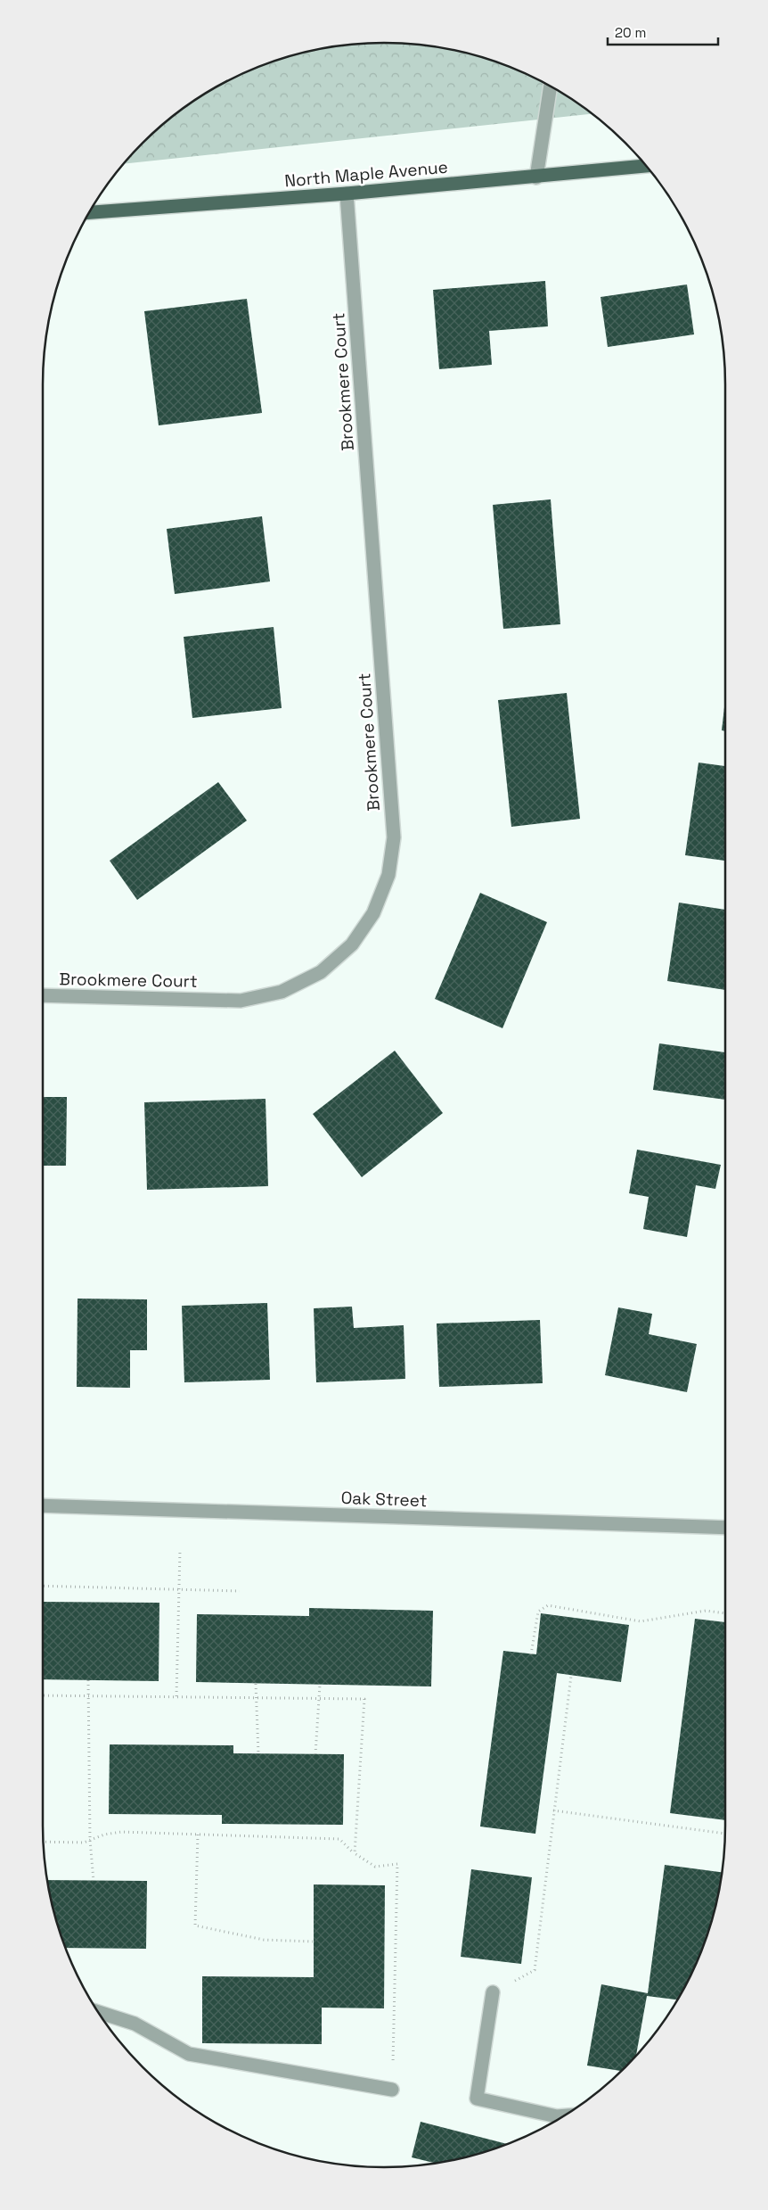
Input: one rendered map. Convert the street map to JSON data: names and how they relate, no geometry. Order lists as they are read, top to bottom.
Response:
{
  "streets": {
    "main road": ["North Maple Avenue"],
    "street": ["Brookmere Court", "Oak Street"]
  },
  "crossings": [
    ["North Maple Avenue", "Brookmere Court"]
  ],
  "scale_bar": "20 m"
}
